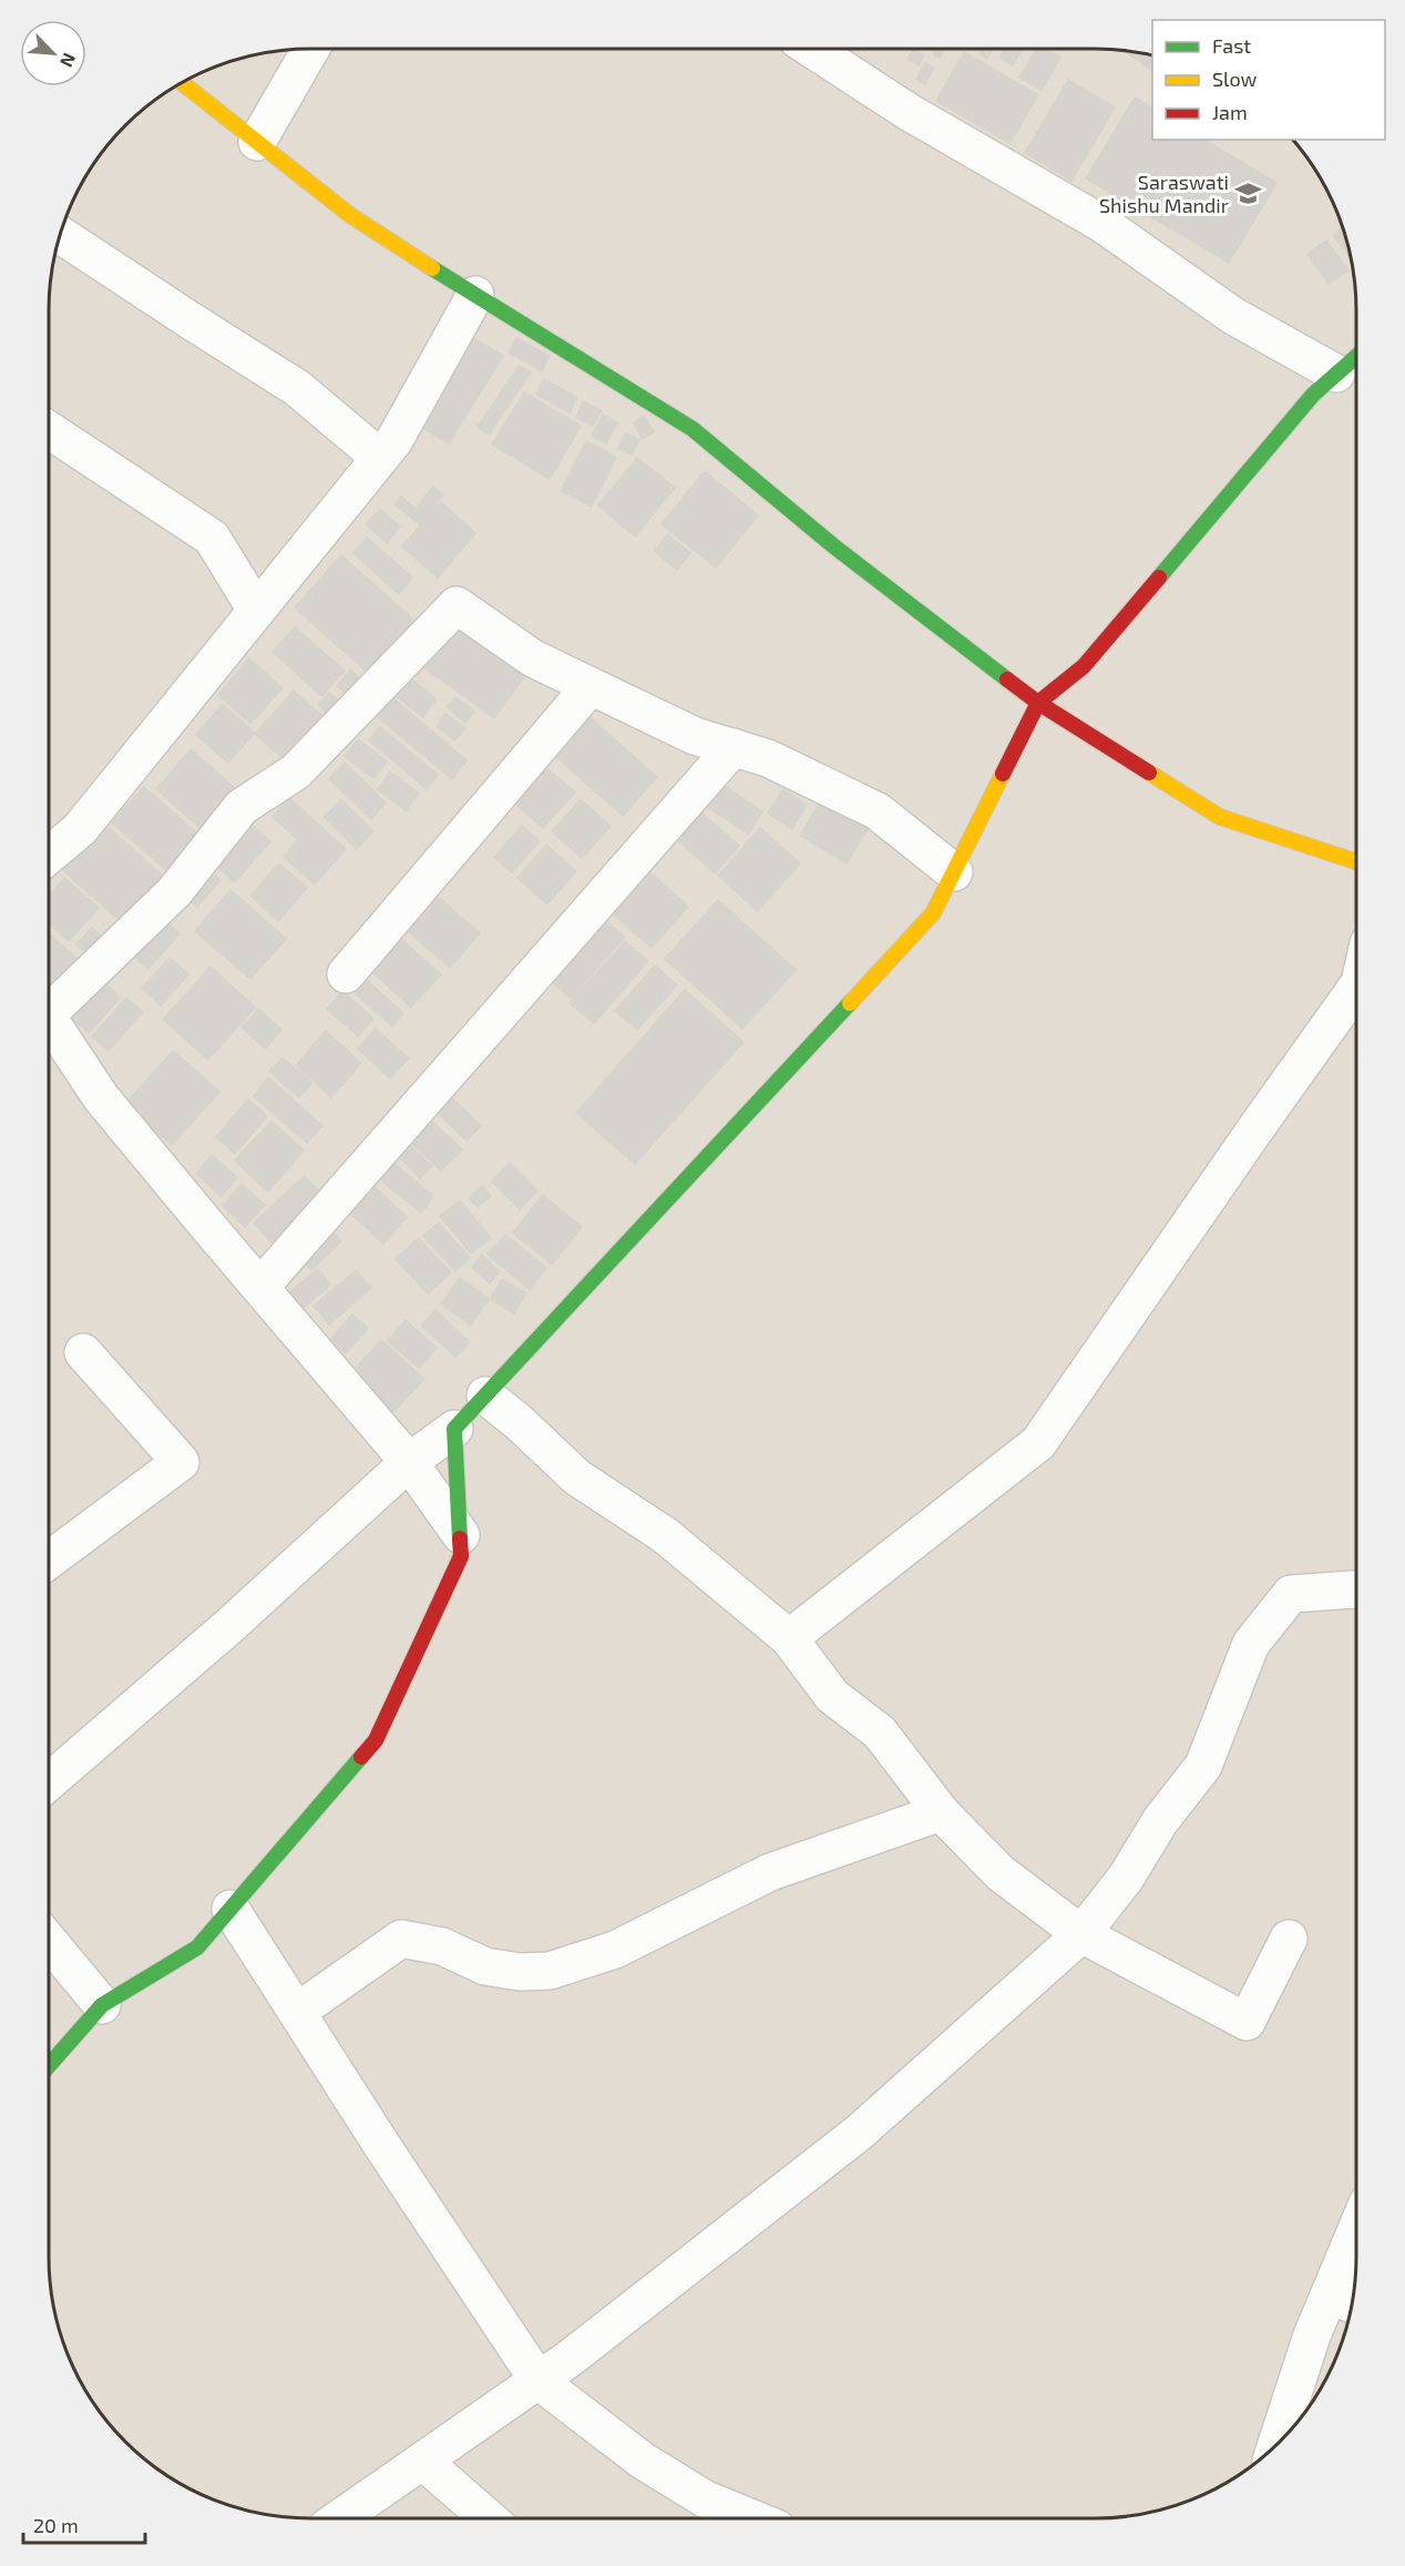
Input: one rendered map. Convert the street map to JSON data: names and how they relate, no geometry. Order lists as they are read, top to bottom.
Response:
{
  "places": {
    "school or university": ["Saraswati Shishu Mandir"]
  },
  "legend": ["Fast", "Slow", "Jam"],
  "scale_bar": "20 m",
  "north": "bottom right"
}
